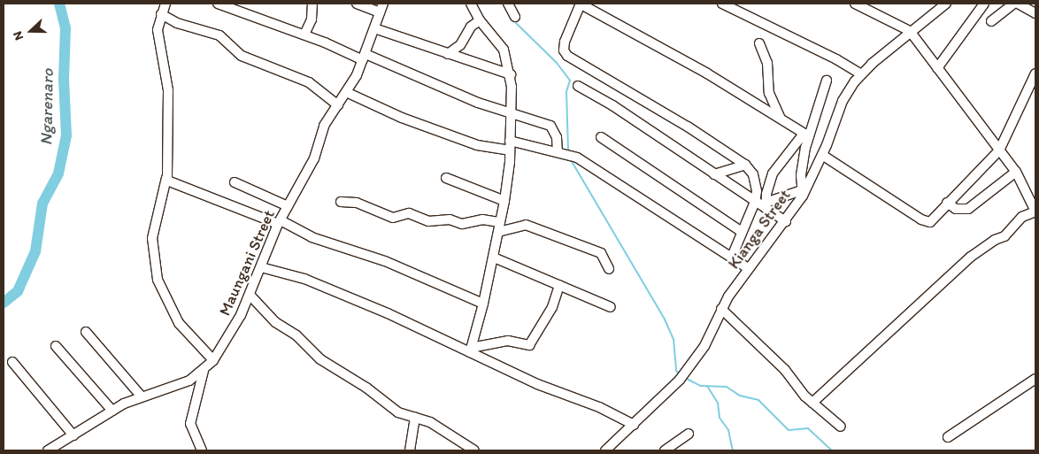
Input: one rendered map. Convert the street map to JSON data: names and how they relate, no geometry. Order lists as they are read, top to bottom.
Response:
{
  "streets": {
    "street": ["Kianga Street", "Maungani Street"]
  },
  "water": ["Ngarenaro"],
  "north": "left"
}
